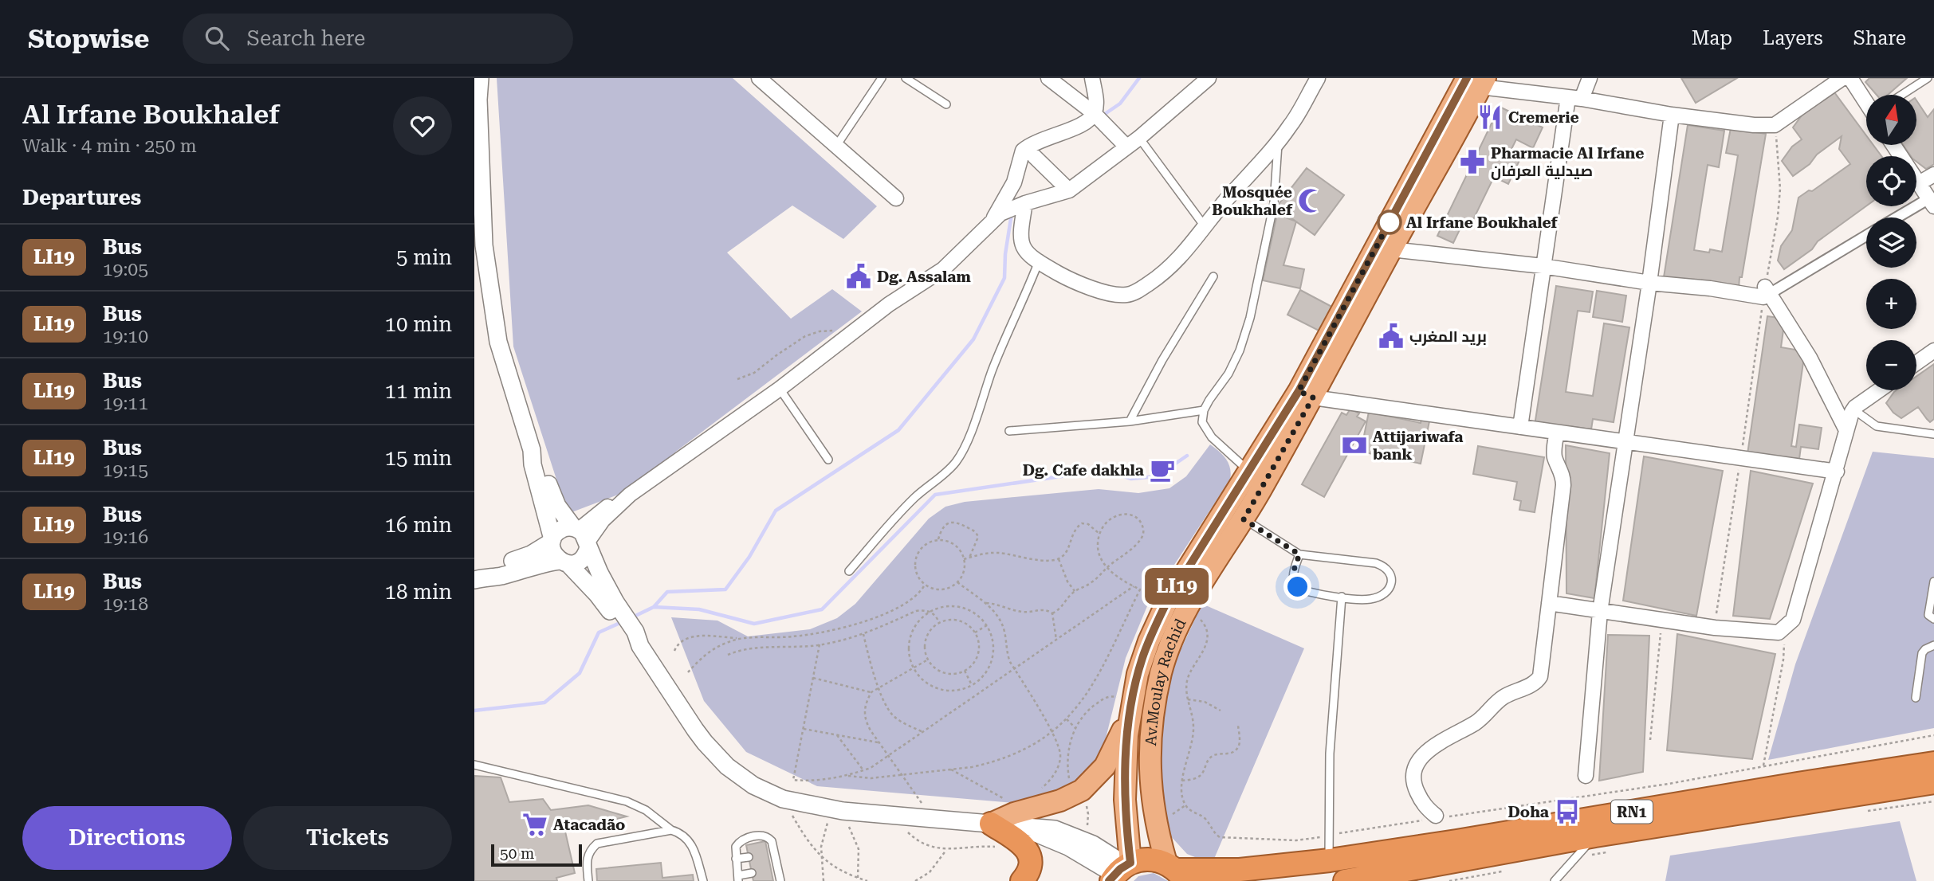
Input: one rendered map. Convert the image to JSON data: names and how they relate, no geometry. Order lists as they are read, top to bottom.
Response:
{
  "streets": {
    "highway": ["RN1"],
    "main road": ["Av.Moulay Rachid"]
  },
  "crossings": [
    ["Av.Moulay Rachid", "RN1"]
  ],
  "places": {
    "restaurant": ["Cremerie"],
    "pharmacy": ["Pharmacie Al Irfane صيدلية العرفان"],
    "mosque": ["Mosquée Boukhalef"],
    "other": ["Al Irfane Boukhalef"],
    "public building": ["Dg. Assalam", "بريد المغرب"],
    "bank": ["Attijariwafa bank"],
    "cafe": ["Dg. Cafe dakhla"],
    "bus stop": ["Doha"],
    "supermarket": ["Atacadão"]
  },
  "lines": ["bus line LI19"],
  "scale_bar": "50 m",
  "north": "top",
  "page": {
    "header": "Stopwise",
    "search": "Search here",
    "nav": ["Map", "Layers", "Share"],
    "heading": [
      ["Al Irfane Boukhalef", "Walk · 4 min · 250 m"],
      "Departures"
    ],
    "on_map": "LI19",
    "map_buttons": ["+", "−"],
    "list": [
      {
        "mark": "LI19",
        "name": "Bus",
        "note": "19:05",
        "value": "5 min"
      },
      {
        "mark": "LI19",
        "name": "Bus",
        "note": "19:10",
        "value": "10 min"
      },
      {
        "mark": "LI19",
        "name": "Bus",
        "note": "19:11",
        "value": "11 min"
      },
      {
        "mark": "LI19",
        "name": "Bus",
        "note": "19:15",
        "value": "15 min"
      },
      {
        "mark": "LI19",
        "name": "Bus",
        "note": "19:16",
        "value": "16 min"
      },
      {
        "mark": "LI19",
        "name": "Bus",
        "note": "19:18",
        "value": "18 min"
      }
    ],
    "buttons": ["Directions", "Tickets"],
    "scale": "50 m"
  }
}
